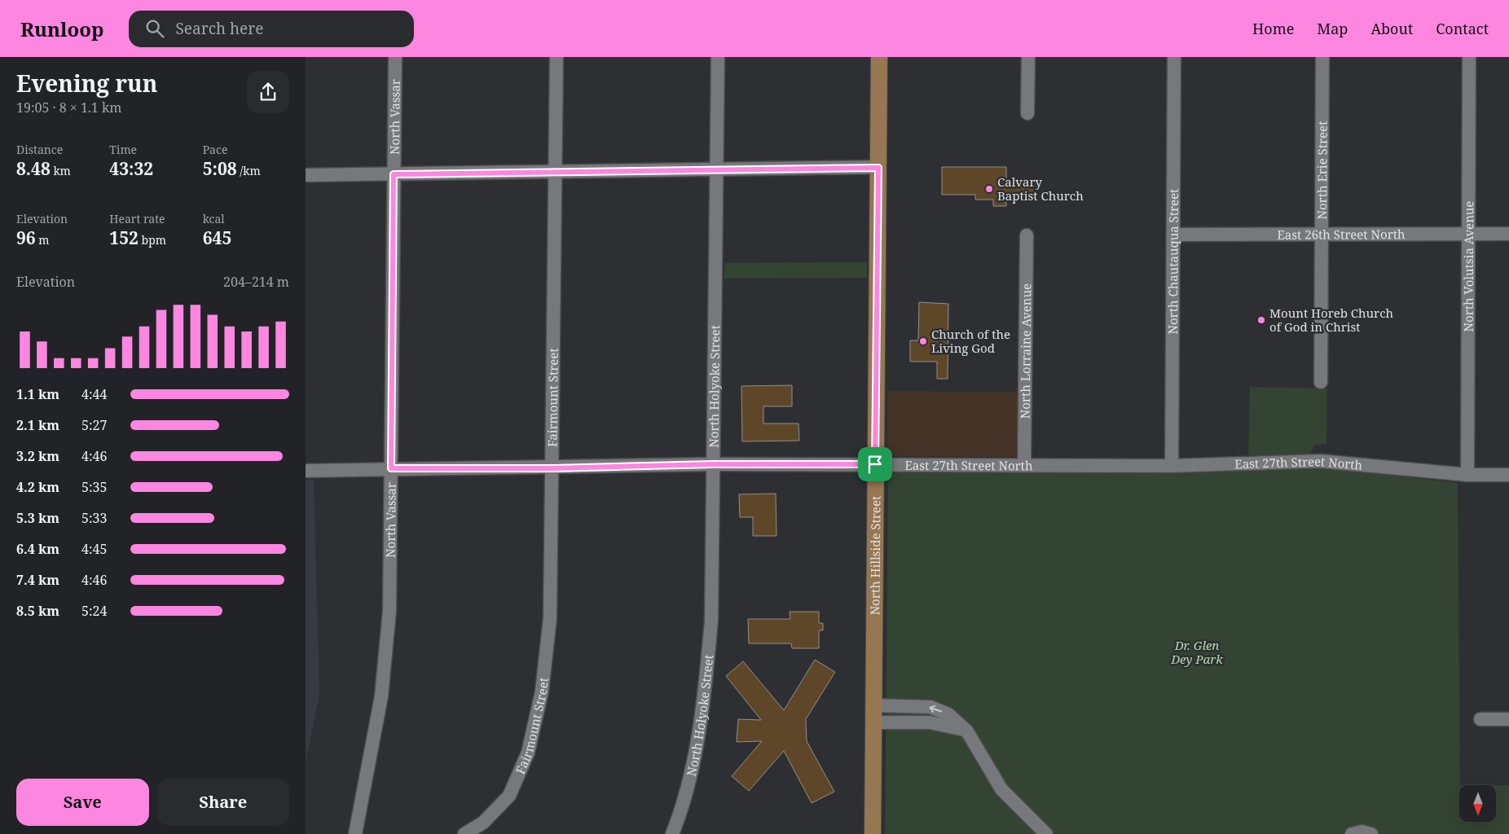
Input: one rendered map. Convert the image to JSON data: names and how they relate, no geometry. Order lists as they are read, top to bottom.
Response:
{
  "streets": {
    "main road": ["North Hillside Street"],
    "street": [
      "North Vassar",
      "North Erie Street",
      "East 26th Street North",
      "North Chautauqua Street",
      "North Volutsia Avenue",
      "North Lorraine Avenue",
      "North Holyoke Street",
      "Fairmount Street",
      "East 27th Street North"
    ]
  },
  "crossings": [
    ["North Vassar", "East 27th Street North"],
    ["North Erie Street", "East 26th Street North"],
    ["East 26th Street North", "North Chautauqua Street"],
    ["East 26th Street North", "North Volutsia Avenue"],
    ["North Chautauqua Street", "East 27th Street North"],
    ["North Volutsia Avenue", "East 27th Street North"],
    ["North Lorraine Avenue", "East 27th Street North"],
    ["North Holyoke Street", "East 27th Street North"],
    ["Fairmount Street", "East 27th Street North"],
    ["East 27th Street North", "North Hillside Street"]
  ],
  "parks": ["Dr. Glen Dey Park"],
  "places": ["Calvary Baptist Church", "Mount Horeb Church of God in Christ", "Church of the Living God"],
  "north": "bottom",
  "page": {
    "header": "Runloop",
    "search": "Search here",
    "nav": [
      "Home",
      "Map",
      "About",
      "Contact"
    ],
    "heading": ["Evening run", "19:05 · 8 × 1.1 km"],
    "stats": [
      ["Distance", "8.48 km"],
      ["Time", "43:32"],
      ["Pace", "5:08 /km"],
      ["Elevation", "96 m"],
      ["Heart rate", "152 bpm"],
      ["kcal", "645"]
    ],
    "chart": ["Elevation", "204–214 m"],
    "list": [
      {
        "name": "1.1 km",
        "note": "4:44"
      },
      {
        "name": "2.1 km",
        "note": "5:27"
      },
      {
        "name": "3.2 km",
        "note": "4:46"
      },
      {
        "name": "4.2 km",
        "note": "5:35"
      },
      {
        "name": "5.3 km",
        "note": "5:33"
      },
      {
        "name": "6.4 km",
        "note": "4:45"
      },
      {
        "name": "7.4 km",
        "note": "4:46"
      },
      {
        "name": "8.5 km",
        "note": "5:24"
      }
    ],
    "buttons": ["Save", "Share"]
  }
}
